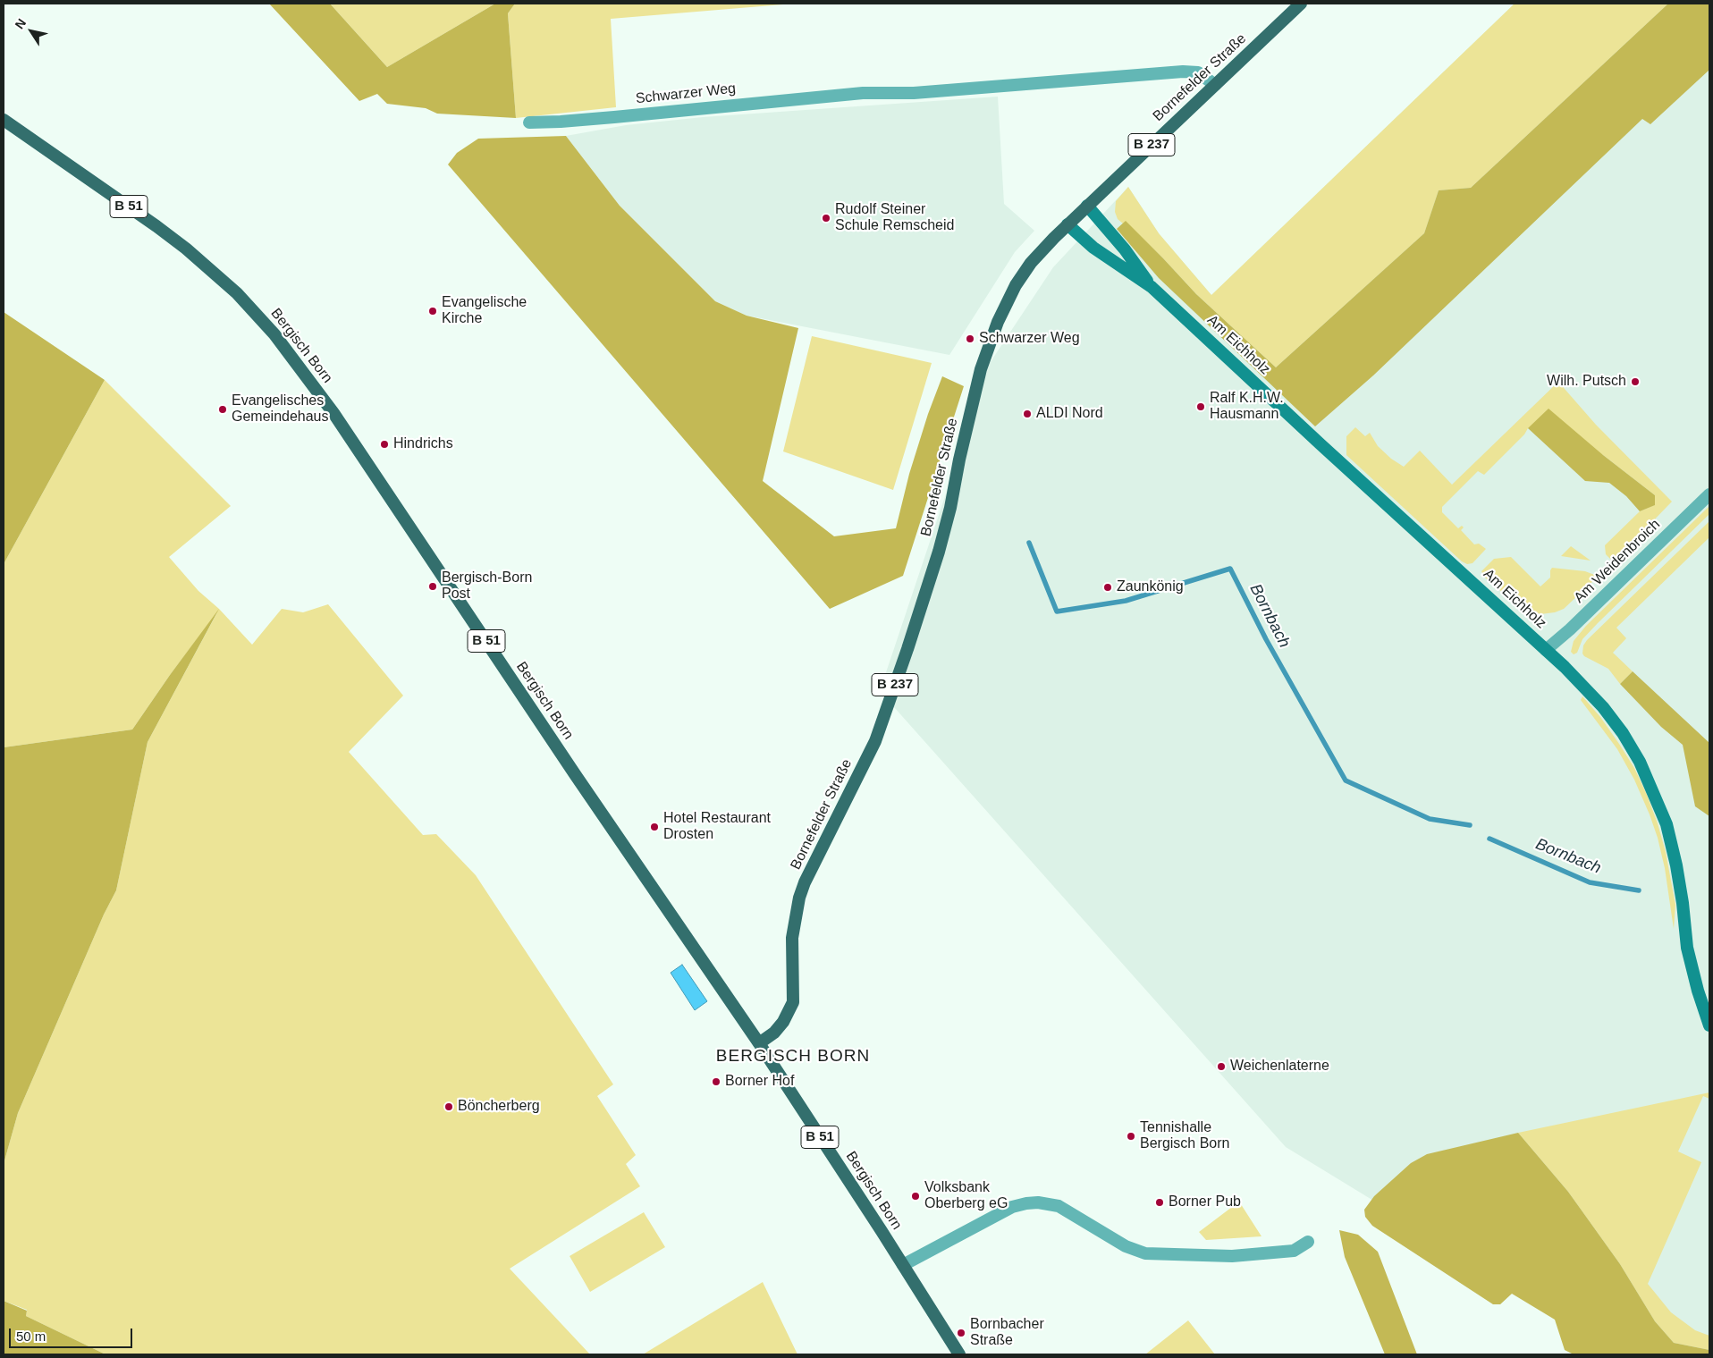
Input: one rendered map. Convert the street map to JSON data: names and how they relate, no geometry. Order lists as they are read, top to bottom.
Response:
{
  "streets": {
    "main road": [
      "Bornefelder Straße",
      "B 237",
      "B 51",
      "Am Eichholz",
      "Bergisch Born"
    ],
    "street": ["Schwarzer Weg", "Am Weidenbroich"]
  },
  "crossings": [
    ["Bornefelder Straße", "Schwarzer Weg"],
    ["Bornefelder Straße", "Am Eichholz"],
    ["Bornefelder Straße", "Bergisch Born"],
    ["Am Eichholz", "Am Weidenbroich"]
  ],
  "districts": ["BERGISCH BORN"],
  "water": ["Bornbach"],
  "places": [
    "Rudolf Steiner Schule Remscheid",
    "Evangelische Kirche",
    "Schwarzer Weg",
    "Wilh. Putsch",
    "Ralf K.H.W. Hausmann",
    "Evangelisches Gemeindehaus",
    "ALDI Nord",
    "Hindrichs",
    "Bergisch-Born Post",
    "Zaunkönig",
    "Hotel Restaurant Drosten",
    "Weichenlaterne",
    "Borner Hof",
    "Böncherberg",
    "Tennishalle Bergisch Born",
    "Volksbank Oberberg eG",
    "Borner Pub",
    "Bornbacher Straße"
  ],
  "scale_bar": "50 m",
  "north": "top left"
}
